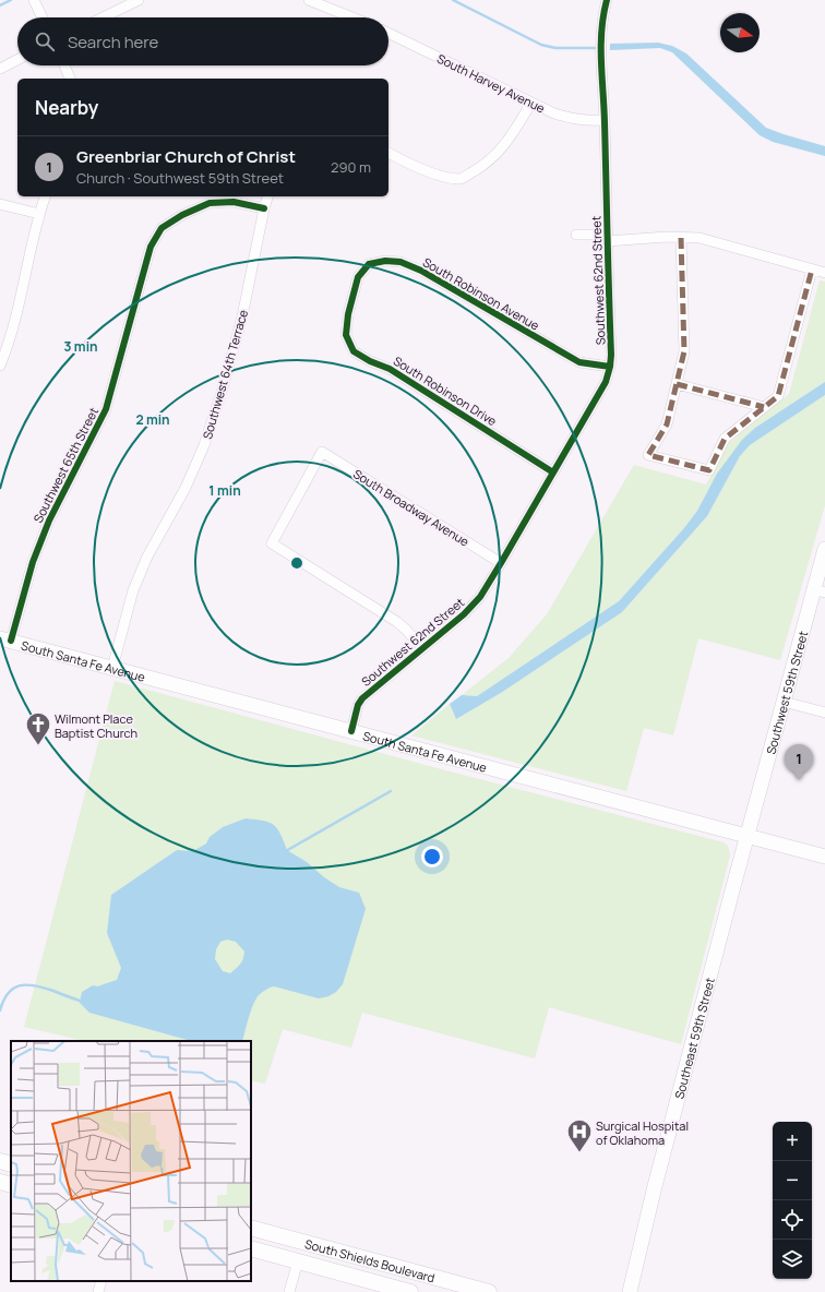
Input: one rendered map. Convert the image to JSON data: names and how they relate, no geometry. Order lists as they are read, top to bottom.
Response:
{
  "streets": {
    "main road": [
      "South Santa Fe Avenue",
      "Southwest 59th Street",
      "Southeast 59th Street",
      "South Shields Boulevard"
    ],
    "street": [
      "South Harvey Avenue",
      "Southwest 62nd Street",
      "South Robinson Avenue",
      "Southwest 64th Terrace",
      "South Robinson Drive",
      "Southwest 65th Street",
      "South Broadway Avenue"
    ]
  },
  "crossings": [
    ["South Harvey Avenue", "Southwest 62nd Street"],
    ["Southwest 62nd Street", "South Robinson Avenue"],
    ["Southwest 62nd Street", "South Robinson Drive"],
    ["Southwest 62nd Street", "South Broadway Avenue"],
    ["Southwest 62nd Street", "South Santa Fe Avenue"],
    ["South Robinson Avenue", "South Robinson Drive"],
    ["Southwest 64th Terrace", "Southwest 65th Street"],
    ["Southwest 64th Terrace", "South Santa Fe Avenue"],
    ["Southwest 65th Street", "South Santa Fe Avenue"],
    ["South Santa Fe Avenue", "Southwest 59th Street"],
    ["South Santa Fe Avenue", "Southeast 59th Street"],
    ["Southwest 59th Street", "Southeast 59th Street"]
  ],
  "places": {
    "church": ["Wilmont Place Baptist Church"],
    "hospital": ["Surgical Hospital of Oklahoma"]
  },
  "north": "right",
  "page": {
    "search": "Search here",
    "heading": "Nearby",
    "list": [
      {
        "mark": "1",
        "name": "Greenbriar Church of Christ",
        "note": "Church · Southwest 59th Street",
        "value": "290 m"
      }
    ],
    "pins": "1",
    "map_buttons": ["+", "−"]
  },
  "rings": ["3 min", "2 min", "1 min"]
}
